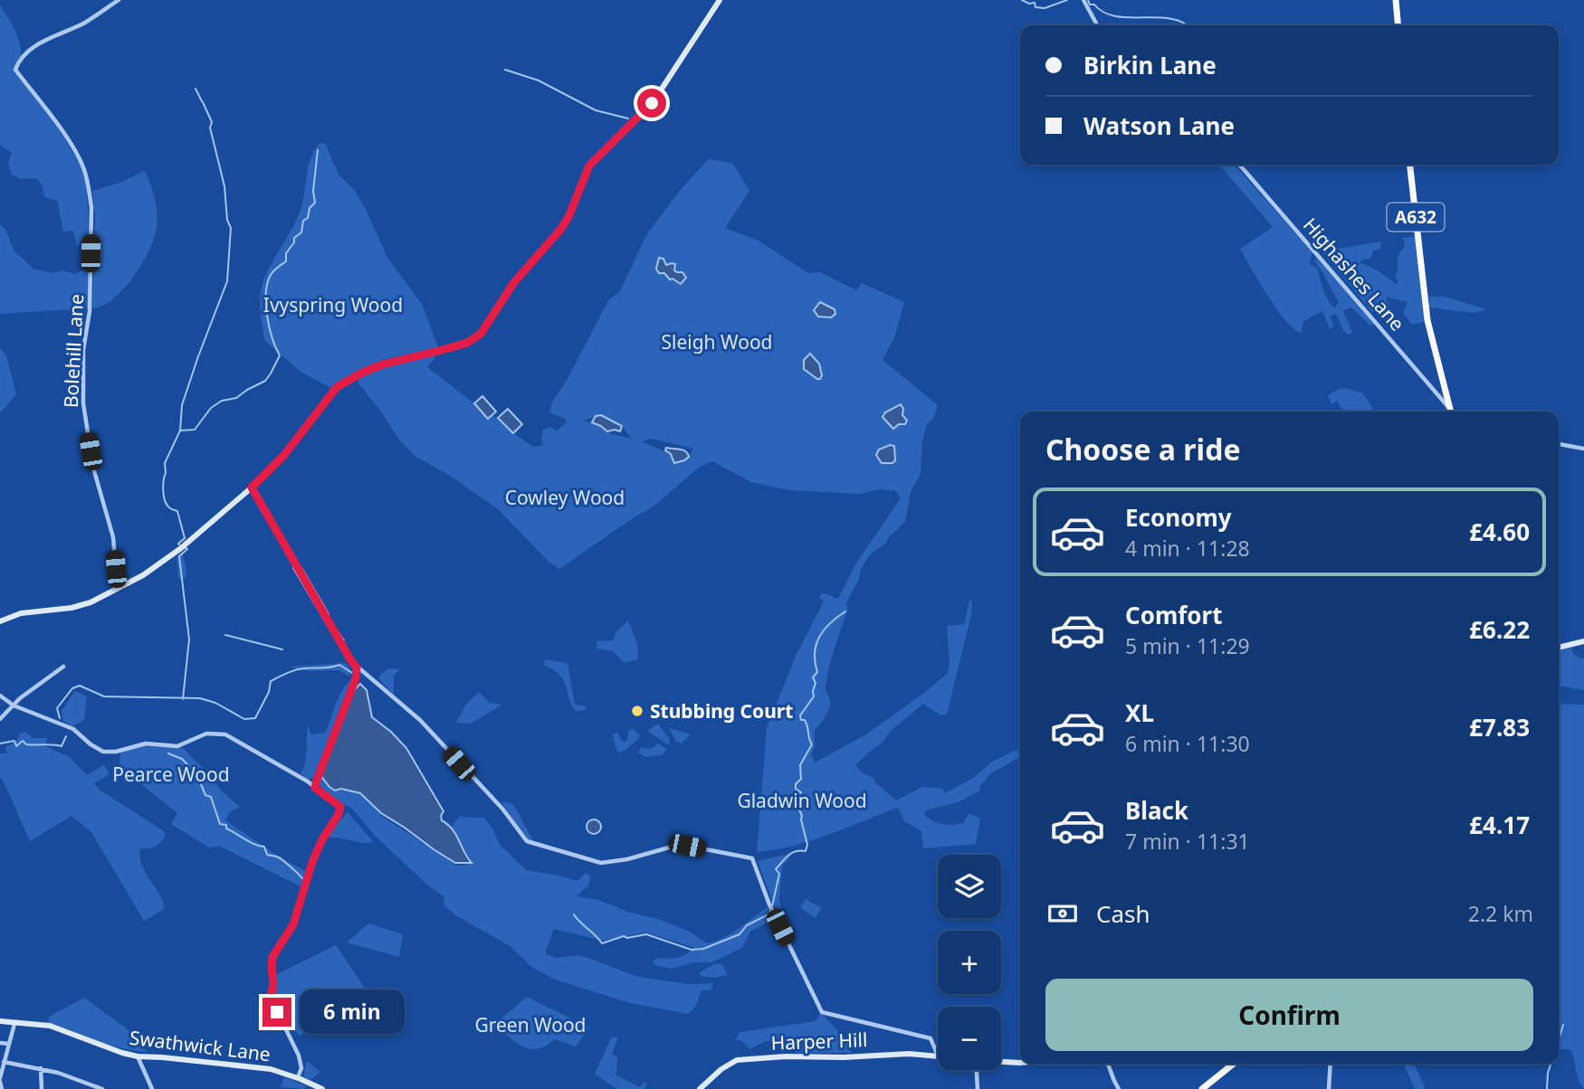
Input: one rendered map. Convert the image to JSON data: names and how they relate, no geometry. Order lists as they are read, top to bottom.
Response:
{
  "streets": {
    "main road": ["A632"],
    "street": [
      "Highashes Lane",
      "Bolehill Lane",
      "Harper Hill",
      "Swathwick Lane"
    ]
  },
  "parks": [
    "Ivyspring Wood",
    "Sleigh Wood",
    "Cowley Wood",
    "Pearce Wood",
    "Gladwin Wood",
    "Green Wood"
  ],
  "places": ["Stubbing Court"],
  "page": {
    "banner": ["Birkin Lane", "Watson Lane"],
    "heading": "Choose a ride",
    "list": [
      {
        "name": "Economy",
        "note": "4 min · 11:28",
        "value": "£4.60"
      },
      {
        "name": "Comfort",
        "note": "5 min · 11:29",
        "value": "£6.22"
      },
      {
        "name": "XL",
        "note": "6 min · 11:30",
        "value": "£7.83"
      },
      {
        "name": "Black",
        "note": "7 min · 11:31",
        "value": "£4.17"
      }
    ],
    "map_buttons": ["+", "−"],
    "pay": ["Cash", "2.2 km"],
    "buttons": "Confirm",
    "bubble": "6 min"
  }
}
